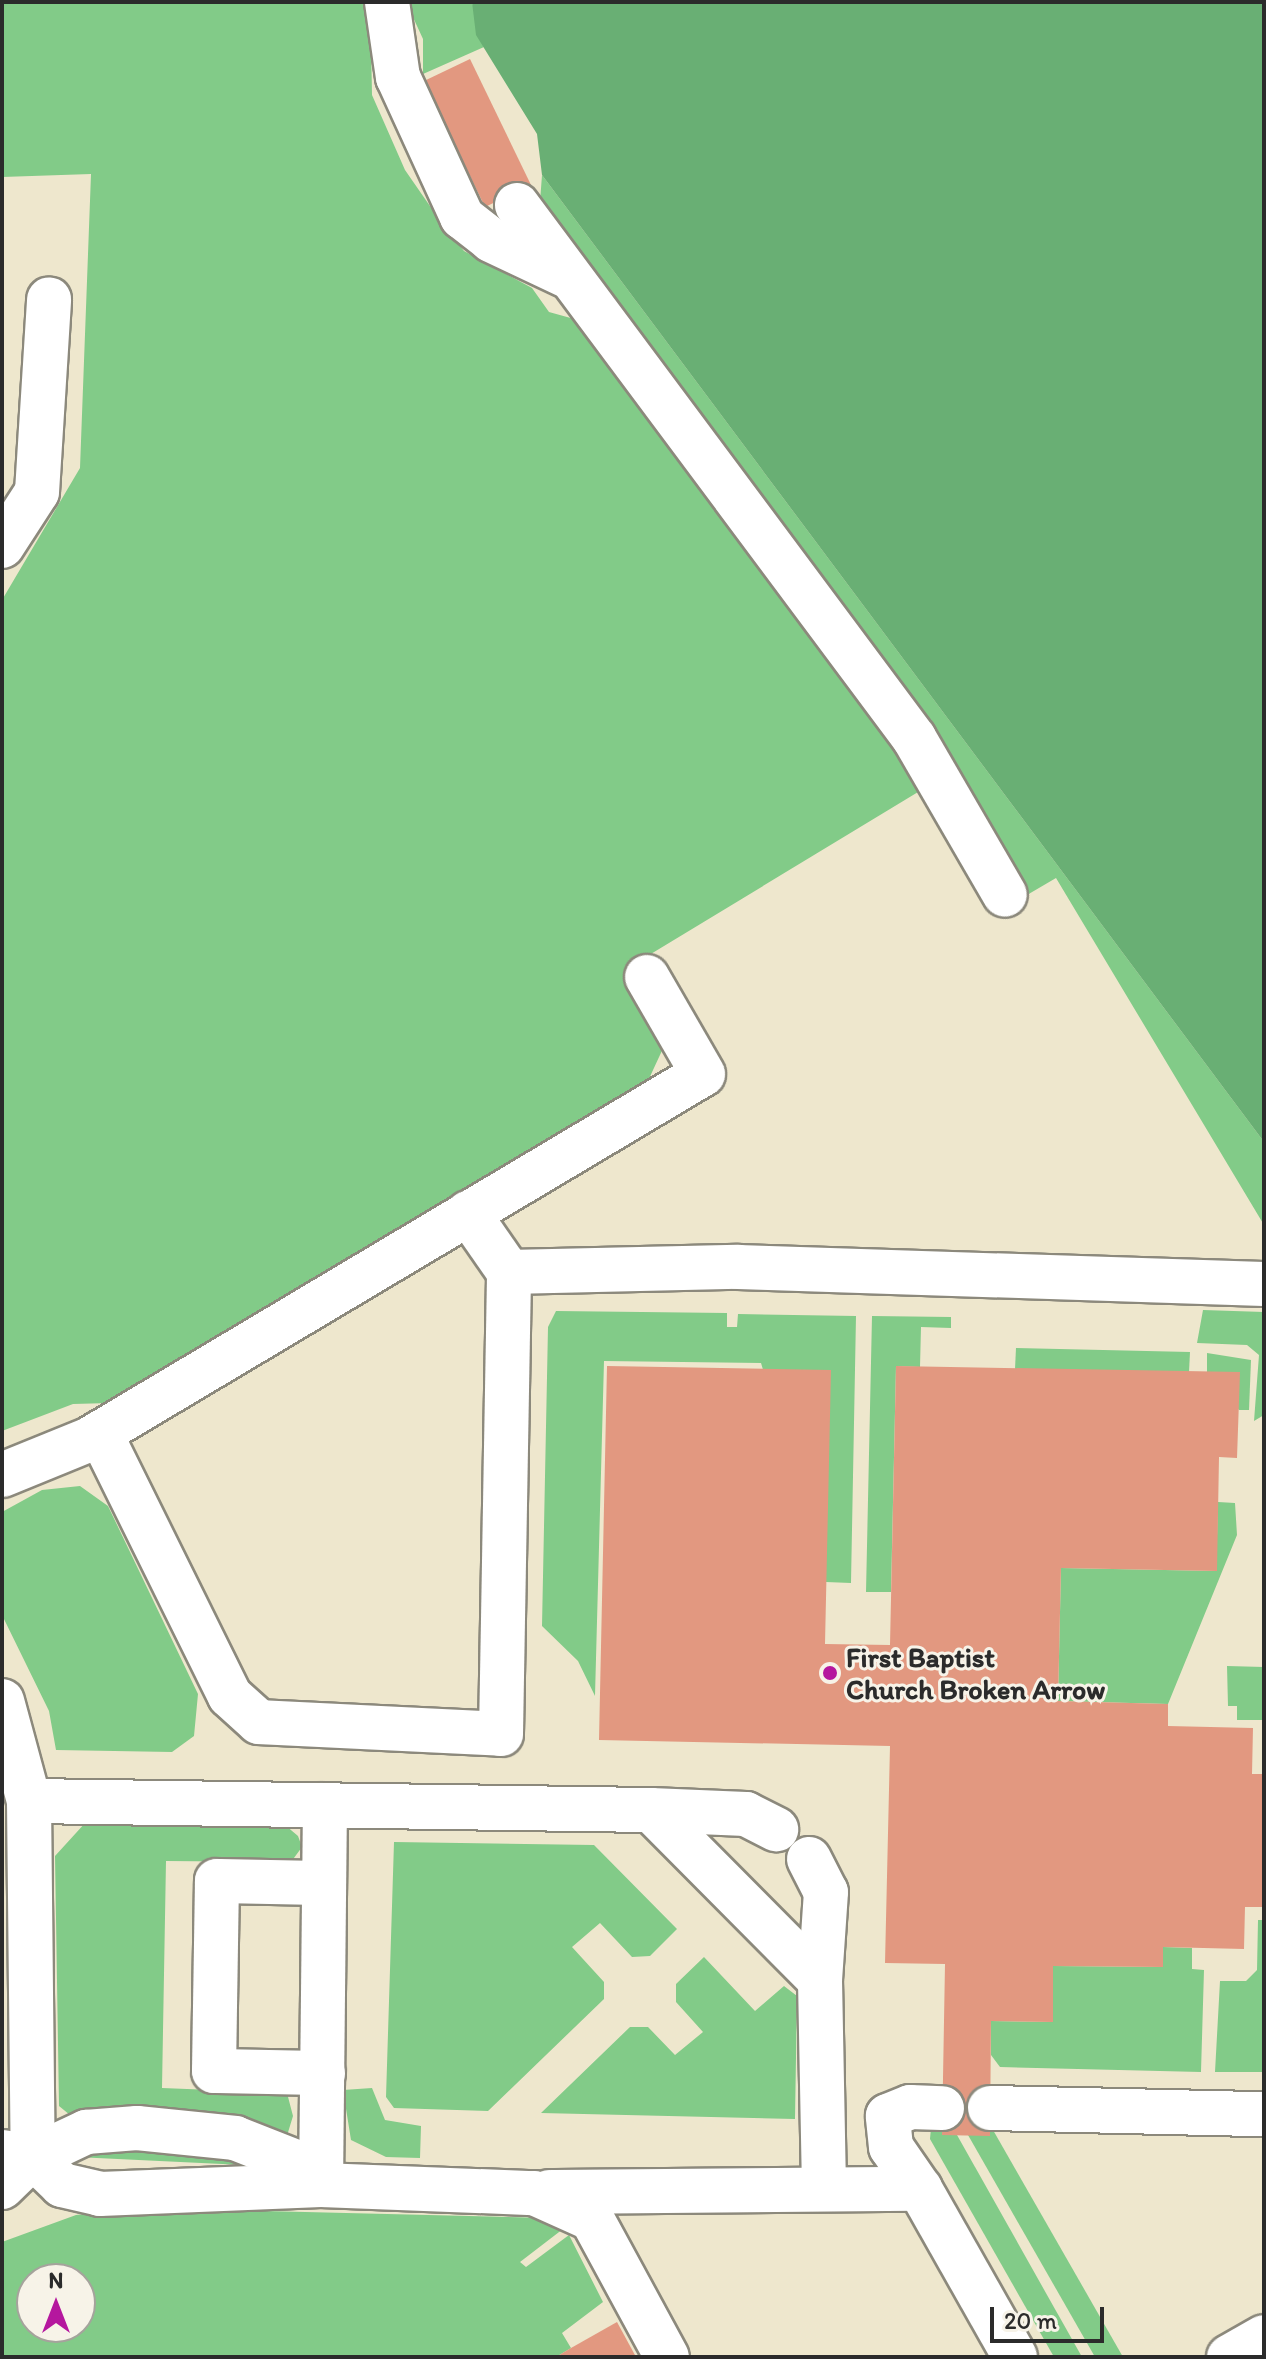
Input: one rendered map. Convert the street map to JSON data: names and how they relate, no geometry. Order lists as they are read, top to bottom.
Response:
{
  "places": ["First Baptist Church Broken Arrow"],
  "scale_bar": "20 m",
  "north": "top"
}
